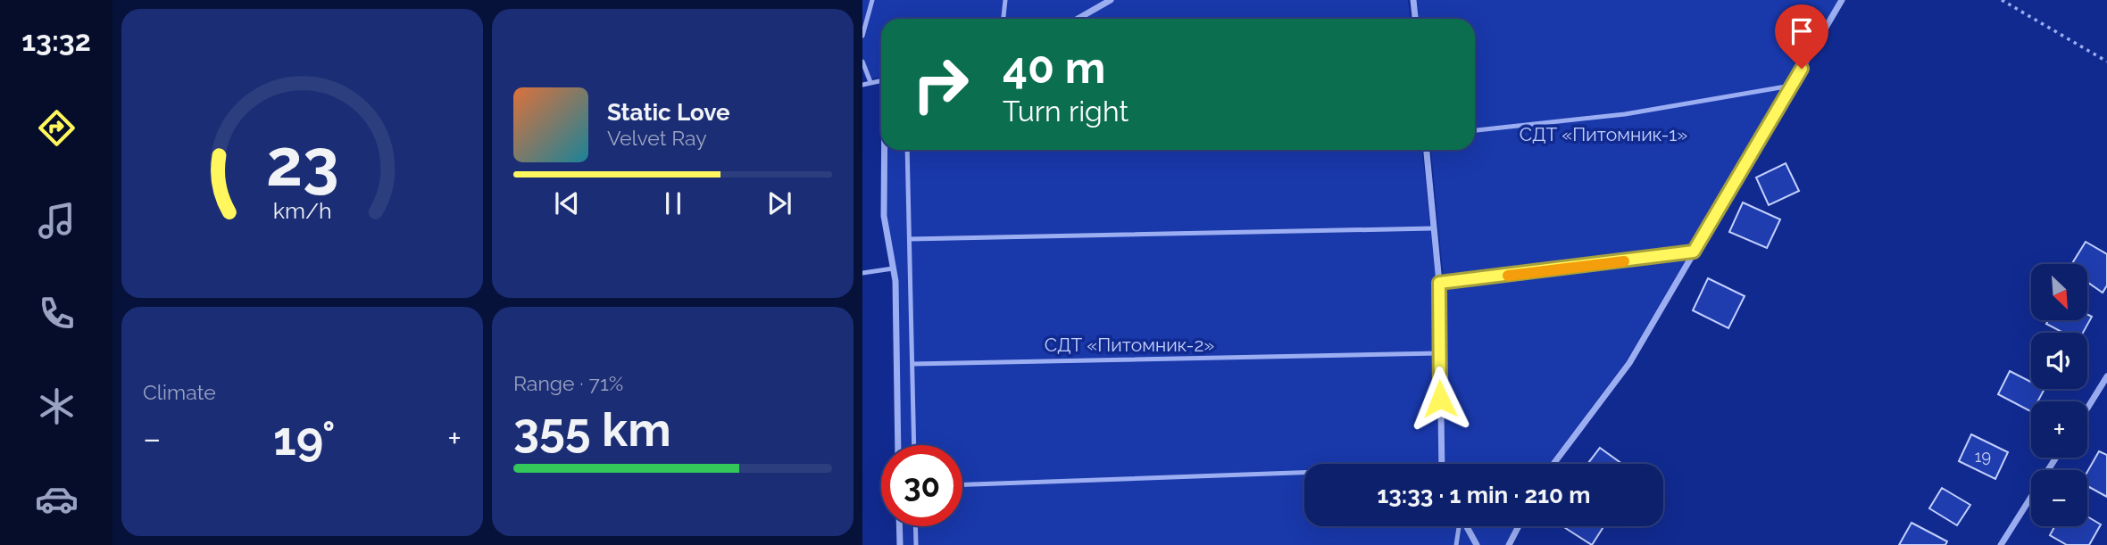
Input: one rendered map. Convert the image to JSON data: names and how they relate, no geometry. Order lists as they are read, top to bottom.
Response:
{
  "parks": ["СДТ «Питомник-1»", "СДТ «Питомник-2»"],
  "house_numbers": ["19"],
  "north": "bottom right",
  "page": {
    "tabs": "13:32",
    "turn": ["40 m", "Turn right"],
    "song": ["Static Love", "Velvet Ray"],
    "map_buttons": ["+", "−"],
    "tile": [
      "Climate",
      ["Range · 71%", "355 km"]
    ],
    "heat": ["−", "19°", "+"],
    "limit": "30",
    "trip": "13:33 · 1 min · 210 m",
    "gauge": ["23", "km/h"]
  }
}
